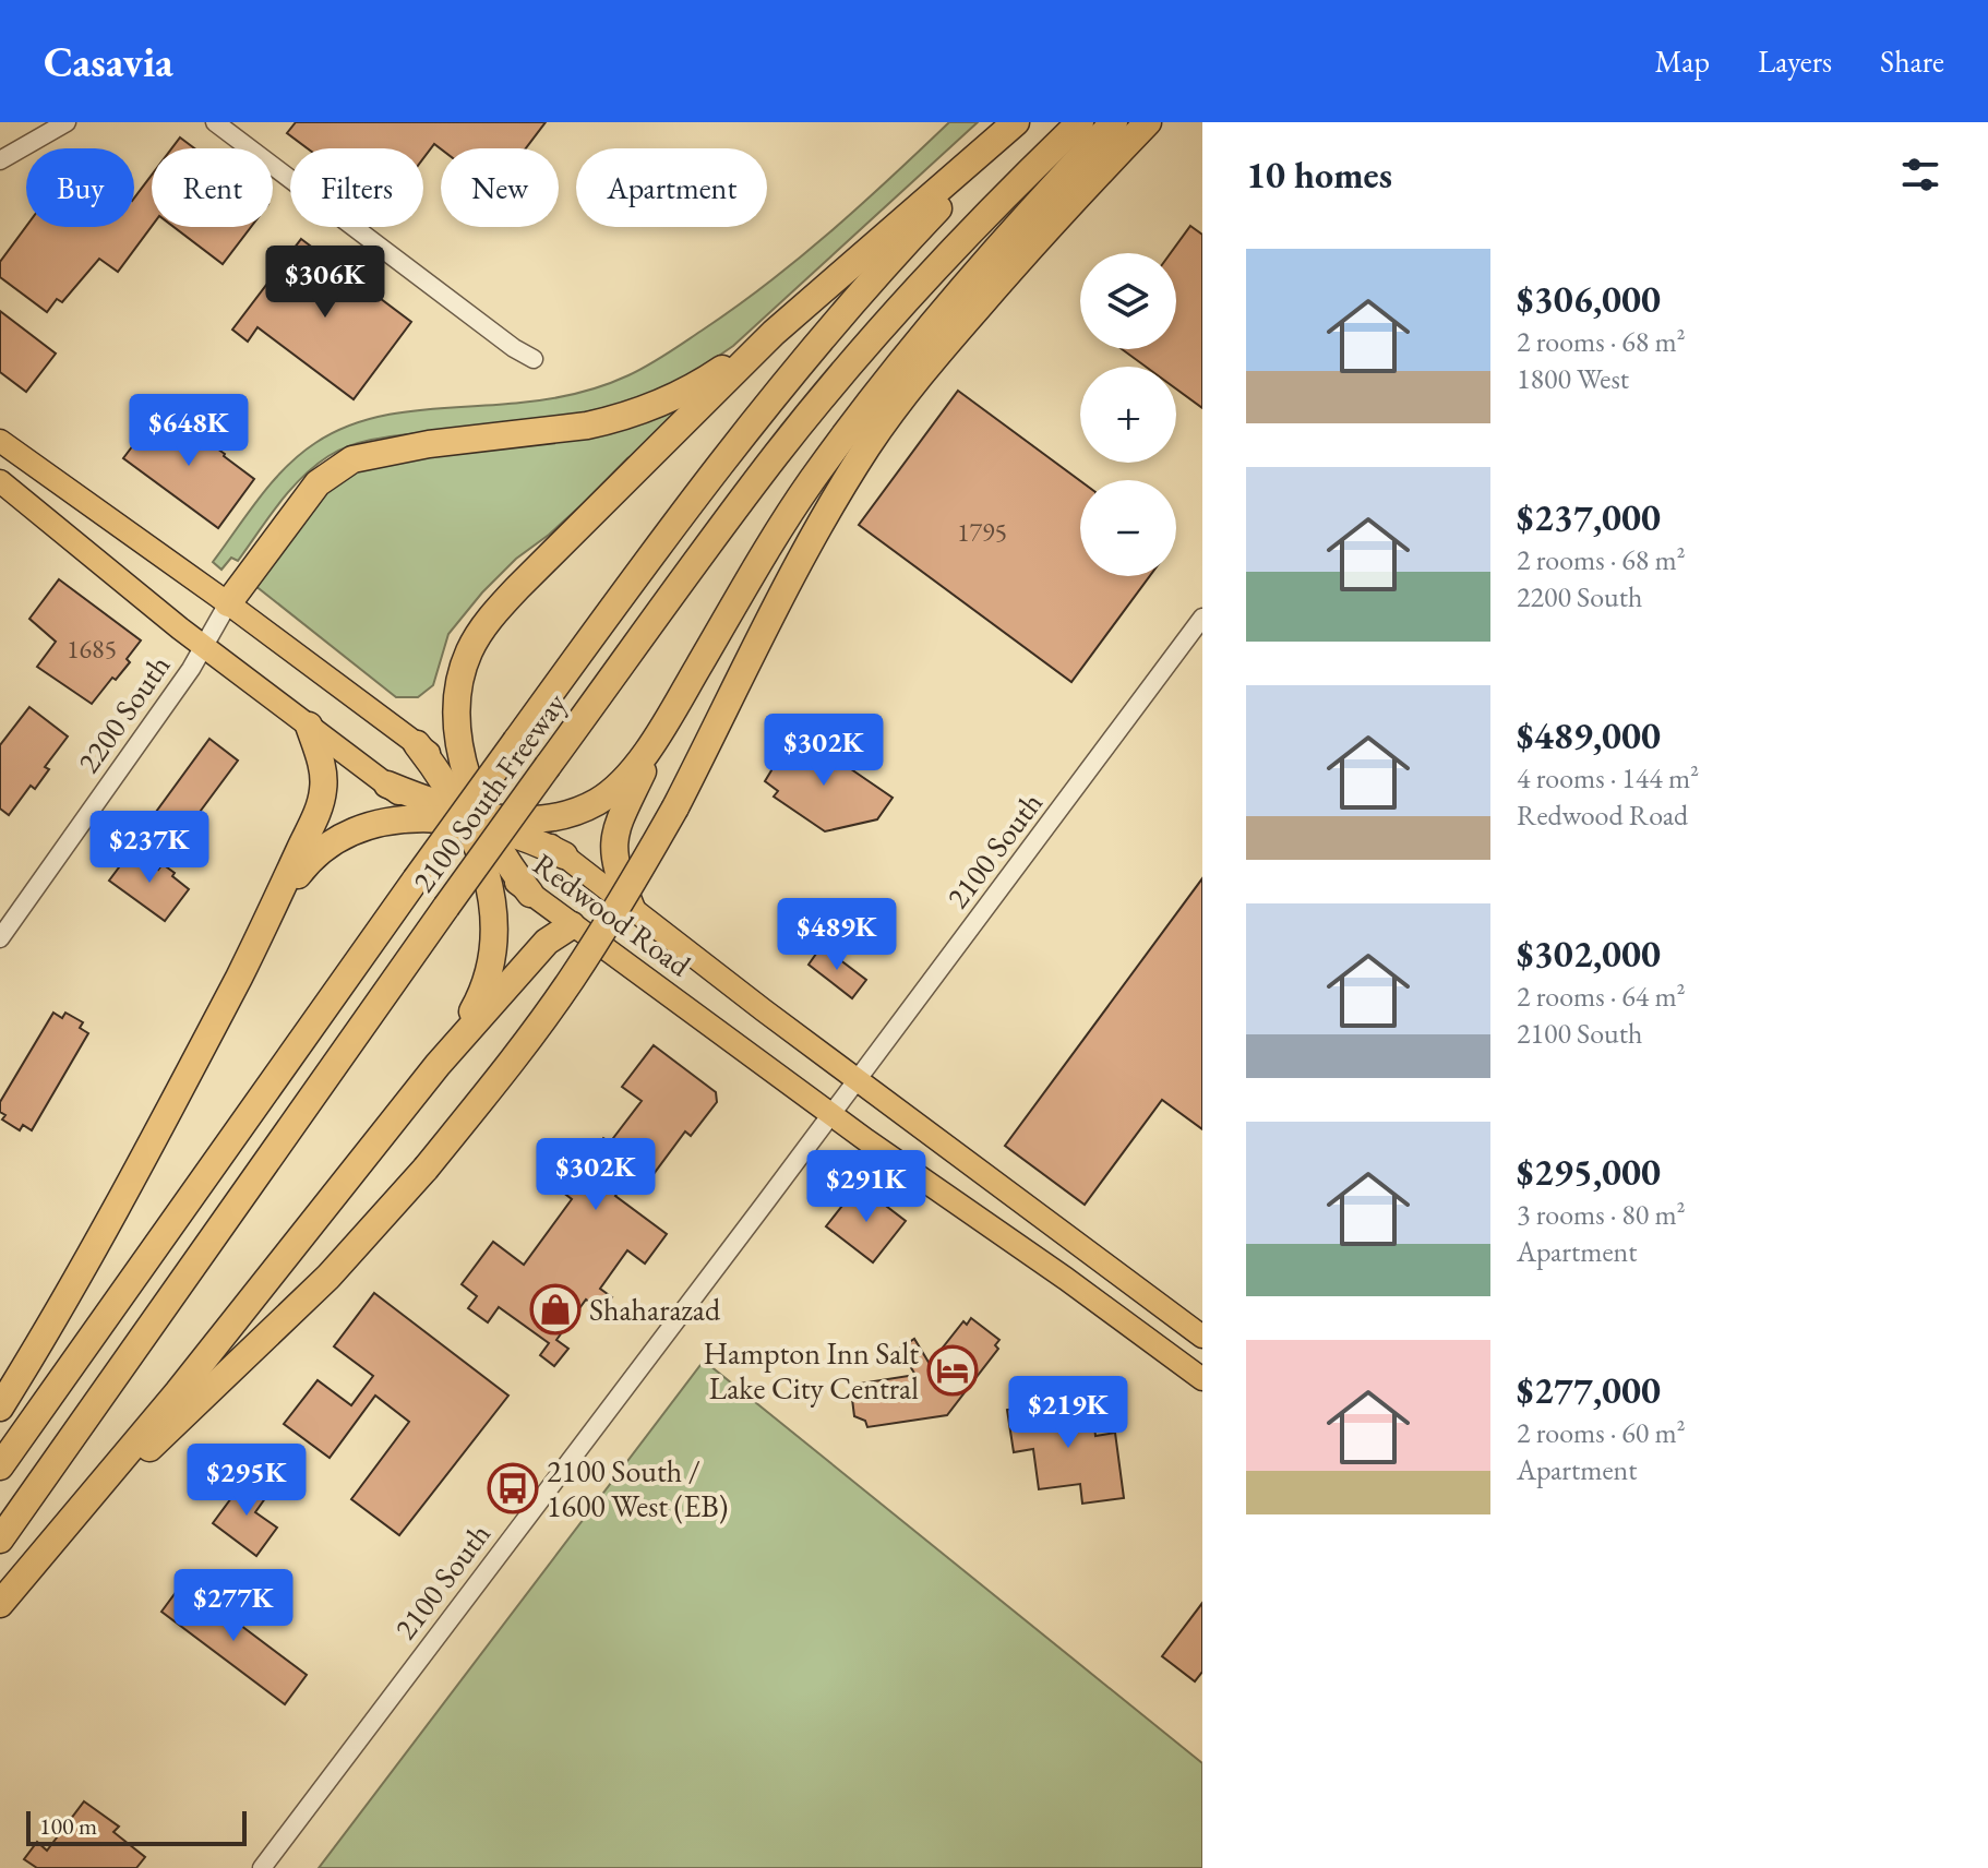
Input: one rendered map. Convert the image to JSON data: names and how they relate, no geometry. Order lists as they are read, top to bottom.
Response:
{
  "streets": {
    "highway": ["2100 South Freeway"],
    "main road": ["Redwood Road"],
    "street": ["2200 South", "2100 South"]
  },
  "crossings": [
    ["2200 South", "Redwood Road"],
    ["2100 South", "Redwood Road"]
  ],
  "places": {
    "shop": ["Shaharazad"],
    "hotel": ["Hampton Inn Salt Lake City Central"],
    "bus stop": ["2100 South / 1600 West (EB)"]
  },
  "house_numbers": ["1795", "1685"],
  "scale_bar": "100 m",
  "page": {
    "header": "Casavia",
    "nav": ["Map", "Layers", "Share"],
    "heading": "10 homes",
    "chip": [
      "Buy",
      "Rent",
      "Filters",
      "New",
      "Apartment"
    ],
    "list": [
      {
        "name": "$306,000",
        "note": "2 rooms · 68 m² · 1800 West"
      },
      {
        "name": "$237,000",
        "note": "2 rooms · 68 m² · 2200 South"
      },
      {
        "name": "$489,000",
        "note": "4 rooms · 144 m² · Redwood Road"
      },
      {
        "name": "$302,000",
        "note": "2 rooms · 64 m² · 2100 South"
      },
      {
        "name": "$295,000",
        "note": "3 rooms · 80 m² · Apartment"
      },
      {
        "name": "$277,000",
        "note": "2 rooms · 60 m² · Apartment"
      }
    ],
    "price": [
      "$306K",
      "$648K",
      "$302K",
      "$237K",
      "$489K",
      "$302K",
      "$291K",
      "$219K",
      "$295K",
      "$277K"
    ],
    "map_buttons": ["+", "−"],
    "scale": "100 m"
  }
}
